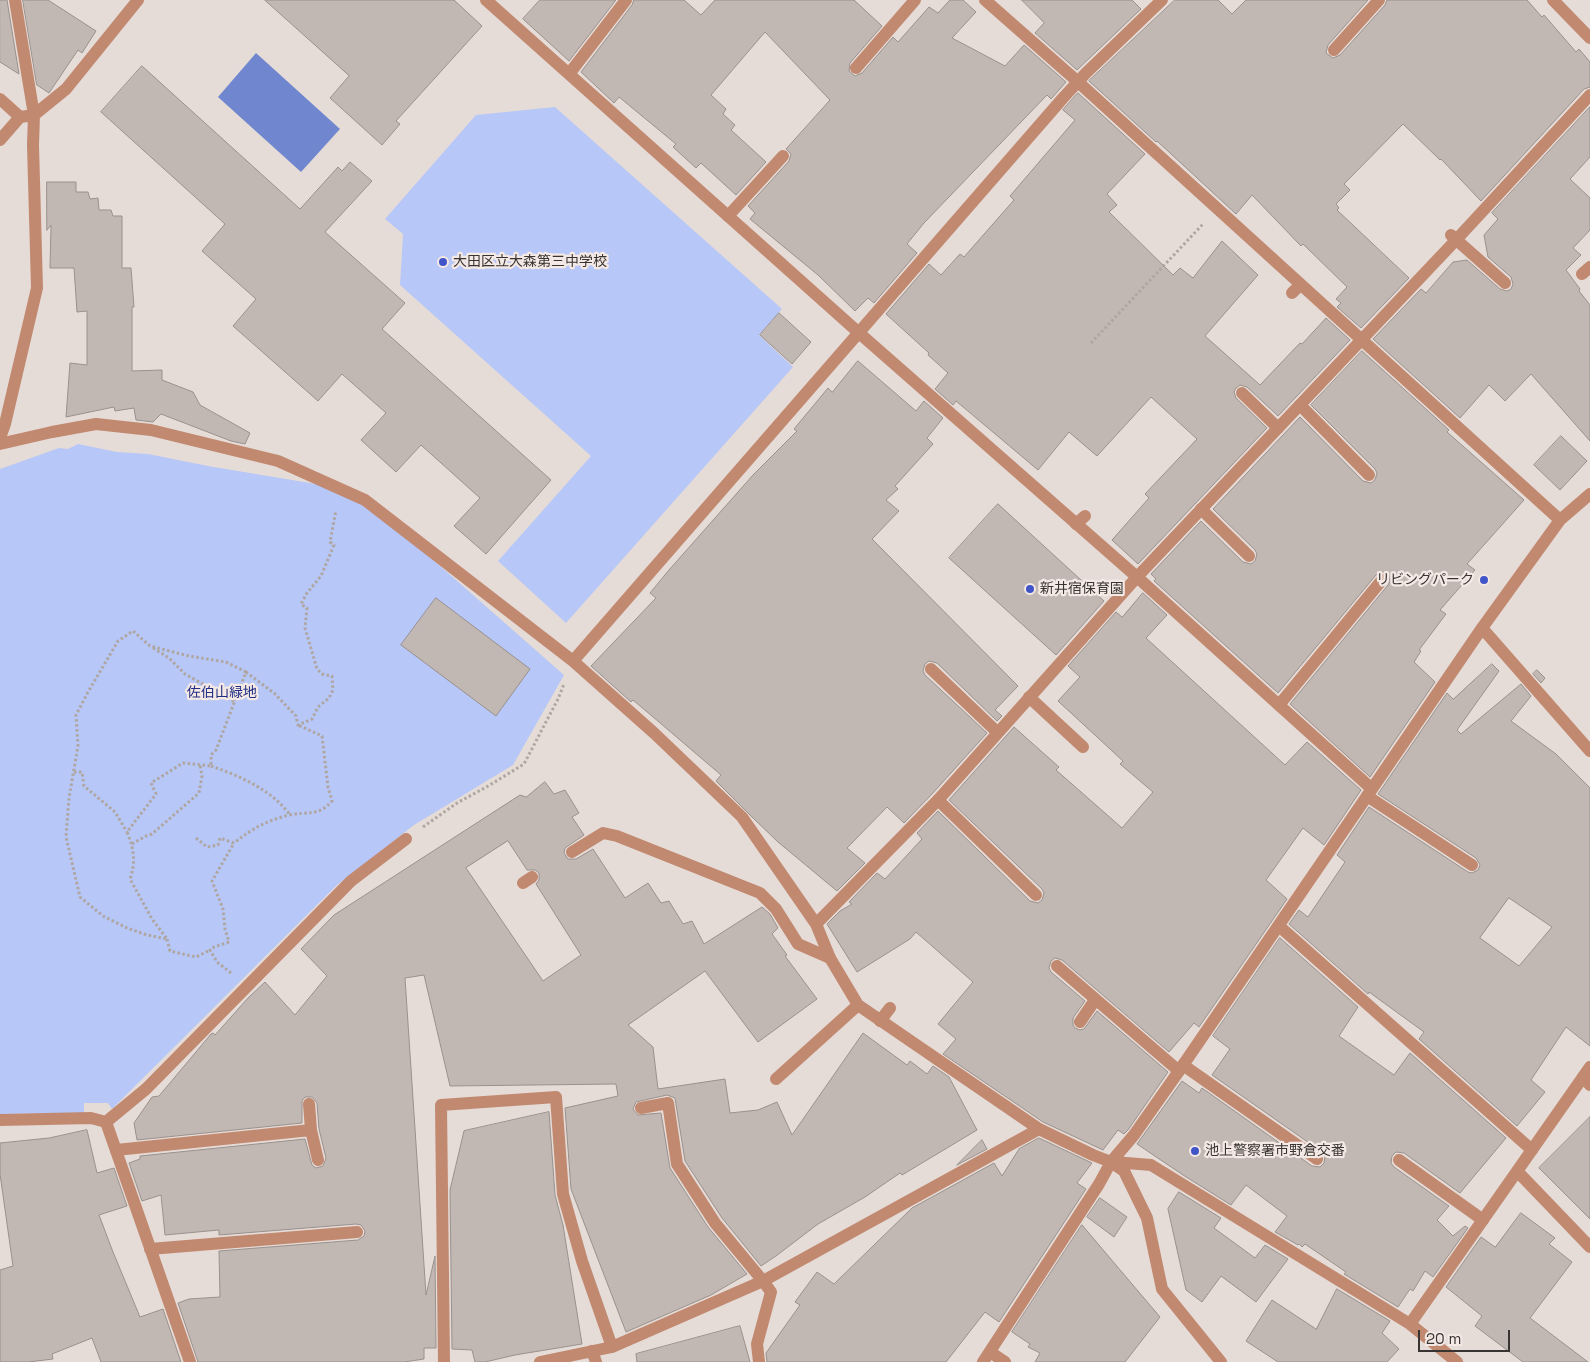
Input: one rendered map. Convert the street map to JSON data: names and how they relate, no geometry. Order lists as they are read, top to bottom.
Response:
{
  "parks": ["佐伯山緑地"],
  "places": [
    "大田区立大森第三中学校",
    "リビングパーク",
    "新井宿保育園",
    "池上警察署市野倉交番"
  ],
  "scale_bar": "20 m"
}
